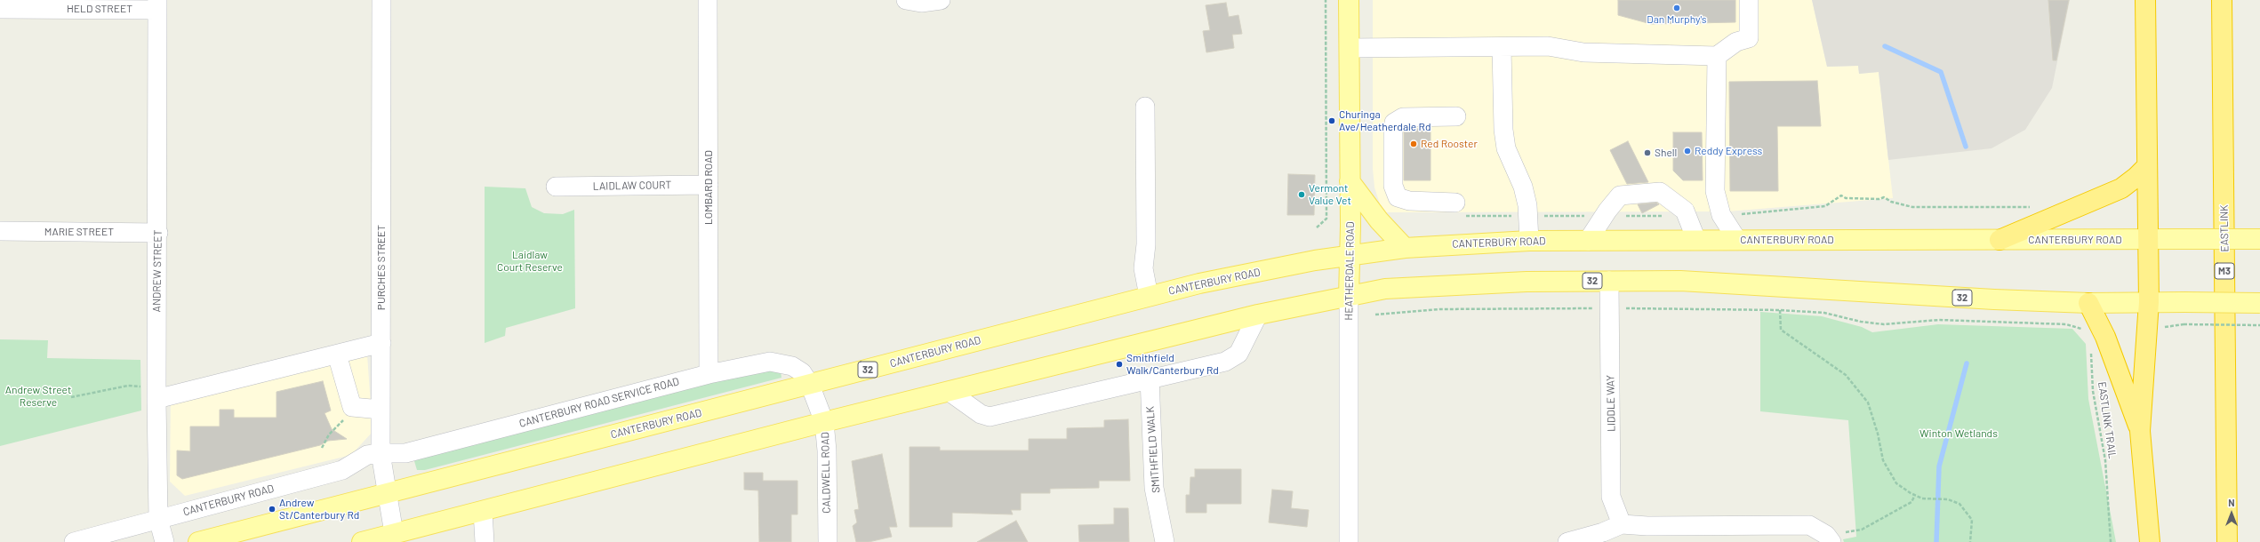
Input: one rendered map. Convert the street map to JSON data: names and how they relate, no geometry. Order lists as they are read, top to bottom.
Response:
{
  "streets": {
    "highway": ["EASTLINK", "M3"],
    "main road": ["CANTERBURY ROAD", "HEATHERDALE ROAD", "32"],
    "street": [
      "HELD STREET",
      "LAIDLAW COURT",
      "LOMBARD ROAD",
      "MARIE STREET",
      "PURCHES STREET",
      "ANDREW STREET",
      "CANTERBURY ROAD SERVICE ROAD",
      "LIDDLE WAY",
      "SMITHFIELD WALK",
      "CALDWELL ROAD"
    ],
    "path": ["EASTLINK TRAIL"]
  },
  "crossings": [
    ["HELD STREET", "ANDREW STREET"],
    ["LAIDLAW COURT", "LOMBARD ROAD"],
    ["LOMBARD ROAD", "CANTERBURY ROAD SERVICE ROAD"],
    ["MARIE STREET", "ANDREW STREET"],
    ["CANTERBURY ROAD", "PURCHES STREET"],
    ["CANTERBURY ROAD", "ANDREW STREET"],
    ["CANTERBURY ROAD", "HEATHERDALE ROAD"],
    ["CANTERBURY ROAD", "CANTERBURY ROAD SERVICE ROAD"],
    ["CANTERBURY ROAD", "CALDWELL ROAD"],
    ["PURCHES STREET", "32"],
    ["PURCHES STREET", "CANTERBURY ROAD SERVICE ROAD"],
    ["HEATHERDALE ROAD", "32"],
    ["32", "LIDDLE WAY"],
    ["32", "CALDWELL ROAD"],
    ["CANTERBURY ROAD SERVICE ROAD", "CALDWELL ROAD"]
  ],
  "parks": ["Laidlaw Court Reserve", "Andrew Street Reserve", "Winton Wetlands"],
  "places": [
    "Dan Murphy's",
    "Churinga Ave/Heatherdale Rd",
    "Red Rooster",
    "Reddy Express",
    "Shell",
    "Vermont Value Vet",
    "Smithfield Walk/Canterbury Rd",
    "Andrew St/Canterbury Rd"
  ],
  "north": "top"
}
